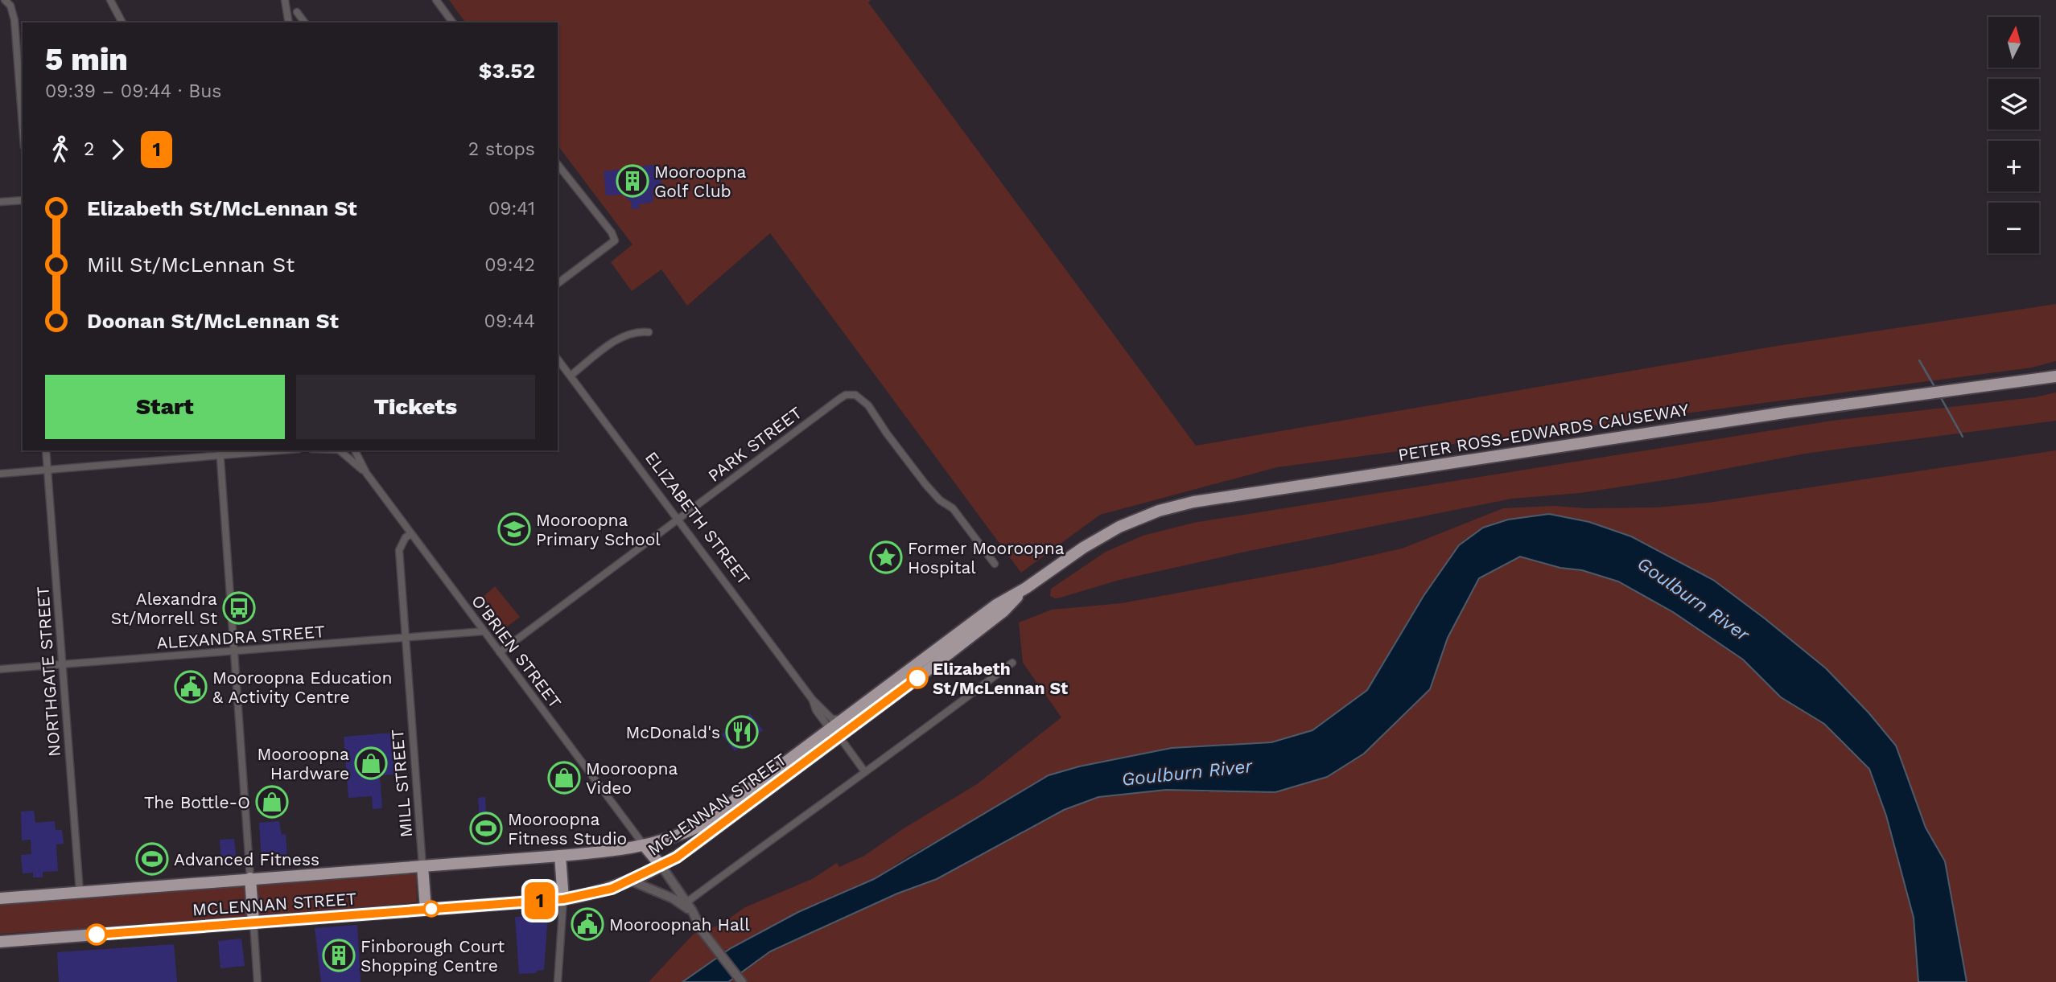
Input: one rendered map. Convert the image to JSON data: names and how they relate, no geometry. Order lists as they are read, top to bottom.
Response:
{
  "streets": {
    "highway": ["PETER ROSS-EDWARDS CAUSEWAY", "MCLENNAN STREET"],
    "street": [
      "PARK STREET",
      "ELIZABETH STREET",
      "ALEXANDRA STREET",
      "O'BRIEN STREET",
      "NORTHGATE STREET",
      "MILL STREET"
    ]
  },
  "crossings": [
    ["PETER ROSS-EDWARDS CAUSEWAY", "MCLENNAN STREET"],
    ["PARK STREET", "ELIZABETH STREET"],
    ["PARK STREET", "O'BRIEN STREET"],
    ["ELIZABETH STREET", "MCLENNAN STREET"],
    ["ALEXANDRA STREET", "O'BRIEN STREET"],
    ["ALEXANDRA STREET", "NORTHGATE STREET"],
    ["ALEXANDRA STREET", "MILL STREET"],
    ["O'BRIEN STREET", "MILL STREET"],
    ["O'BRIEN STREET", "MCLENNAN STREET"],
    ["NORTHGATE STREET", "MCLENNAN STREET"],
    ["MILL STREET", "MCLENNAN STREET"]
  ],
  "water": ["Goulburn River"],
  "places": {
    "building": ["Mooroopna Golf Club", "Finborough Court Shopping Centre"],
    "school or university": ["Mooroopna Primary School"],
    "place": ["Former Mooroopna Hospital"],
    "bus stop": ["Alexandra St/Morrell St"],
    "other": ["Elizabeth St/McLennan St"],
    "public building": ["Mooroopna Education & Activity Centre", "Mooroopnah Hall"],
    "restaurant": ["McDonald's"],
    "shop": ["Mooroopna Hardware", "Mooroopna Video", "The Bottle-O"],
    "sports": ["Mooroopna Fitness Studio", "Advanced Fitness"]
  },
  "lines": ["bus line 1"],
  "north": "top",
  "page": {
    "on_map": "1",
    "map_buttons": ["+", "−"],
    "heading": ["5 min", "09:39 – 09:44 · Bus", "$3.52"],
    "legs": ["2", "1", "2 stops"],
    "list": [
      {
        "name": "Elizabeth St/McLennan St",
        "value": "09:41"
      },
      {
        "name": "Mill St/McLennan St",
        "value": "09:42"
      },
      {
        "name": "Doonan St/McLennan St",
        "value": "09:44"
      }
    ],
    "buttons": ["Start", "Tickets"]
  }
}
